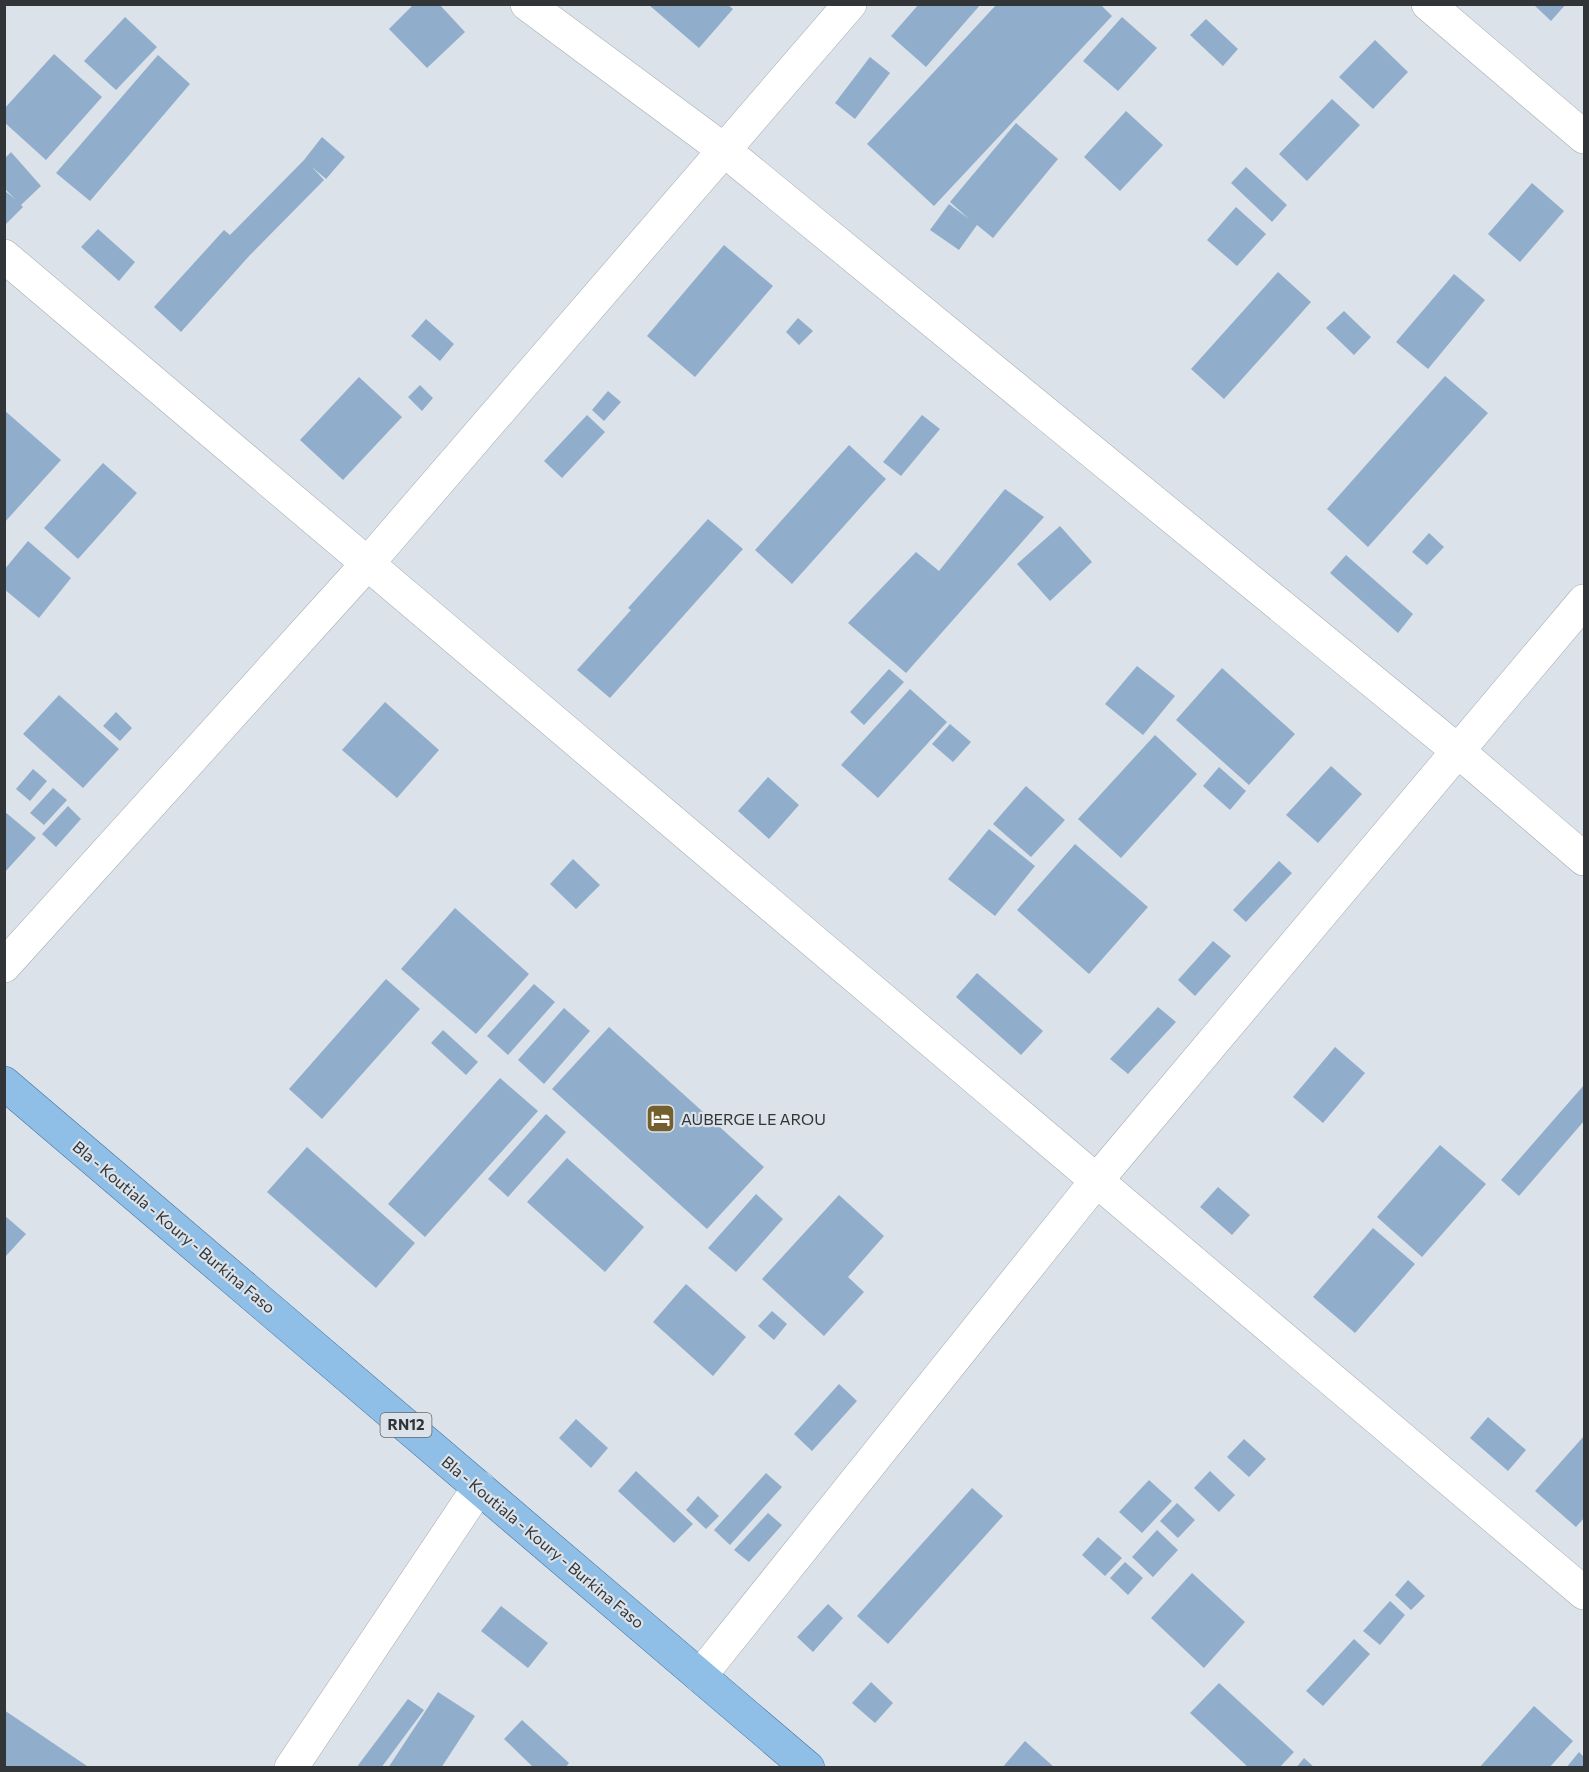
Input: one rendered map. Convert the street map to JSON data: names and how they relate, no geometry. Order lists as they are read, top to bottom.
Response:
{
  "streets": {
    "main road": ["Bla - Koutiala - Koury - Burkina Faso", "RN12"]
  },
  "places": {
    "hotel": ["AUBERGE LE AROU"]
  }
}
